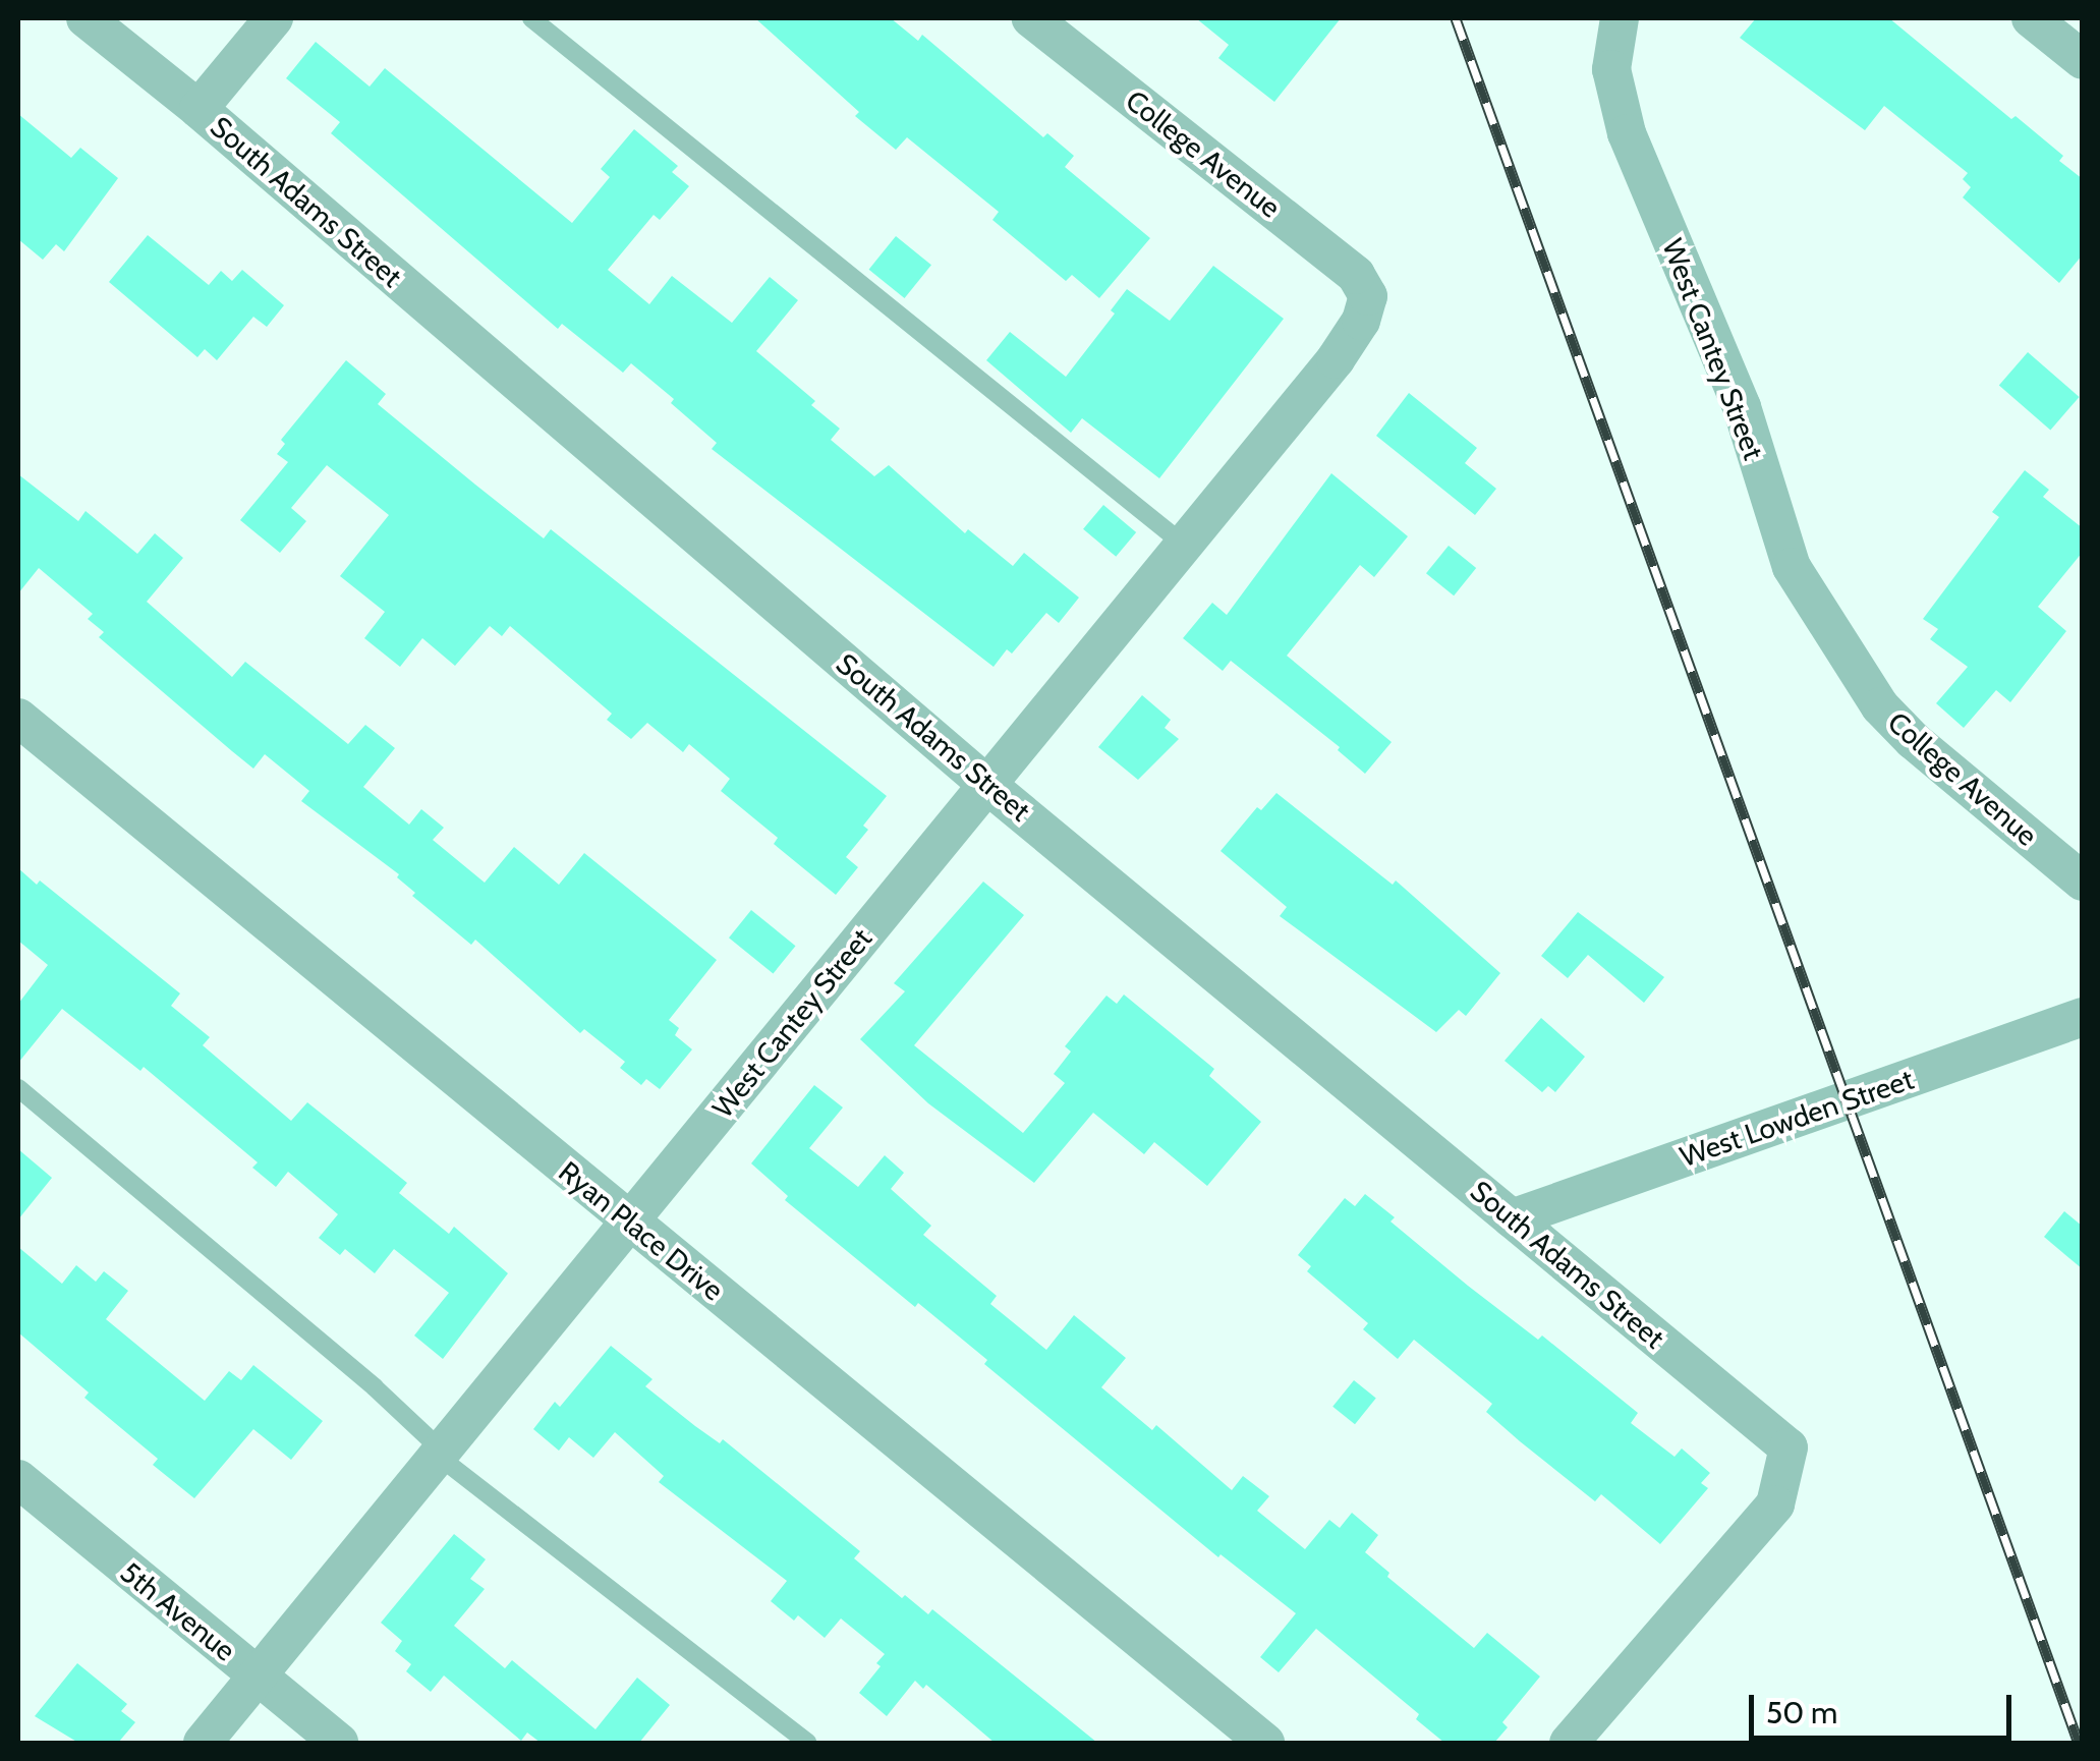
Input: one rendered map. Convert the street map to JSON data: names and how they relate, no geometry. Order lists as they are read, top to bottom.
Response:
{
  "streets": {
    "street": [
      "College Avenue",
      "South Adams Street",
      "West Cantey Street",
      "West Lowden Street",
      "Ryan Place Drive",
      "5th Avenue"
    ]
  },
  "crossings": [
    ["College Avenue", "West Cantey Street"],
    ["South Adams Street", "West Cantey Street"],
    ["South Adams Street", "West Lowden Street"],
    ["West Cantey Street", "Ryan Place Drive"],
    ["West Cantey Street", "5th Avenue"]
  ],
  "scale_bar": "50 m"
}
